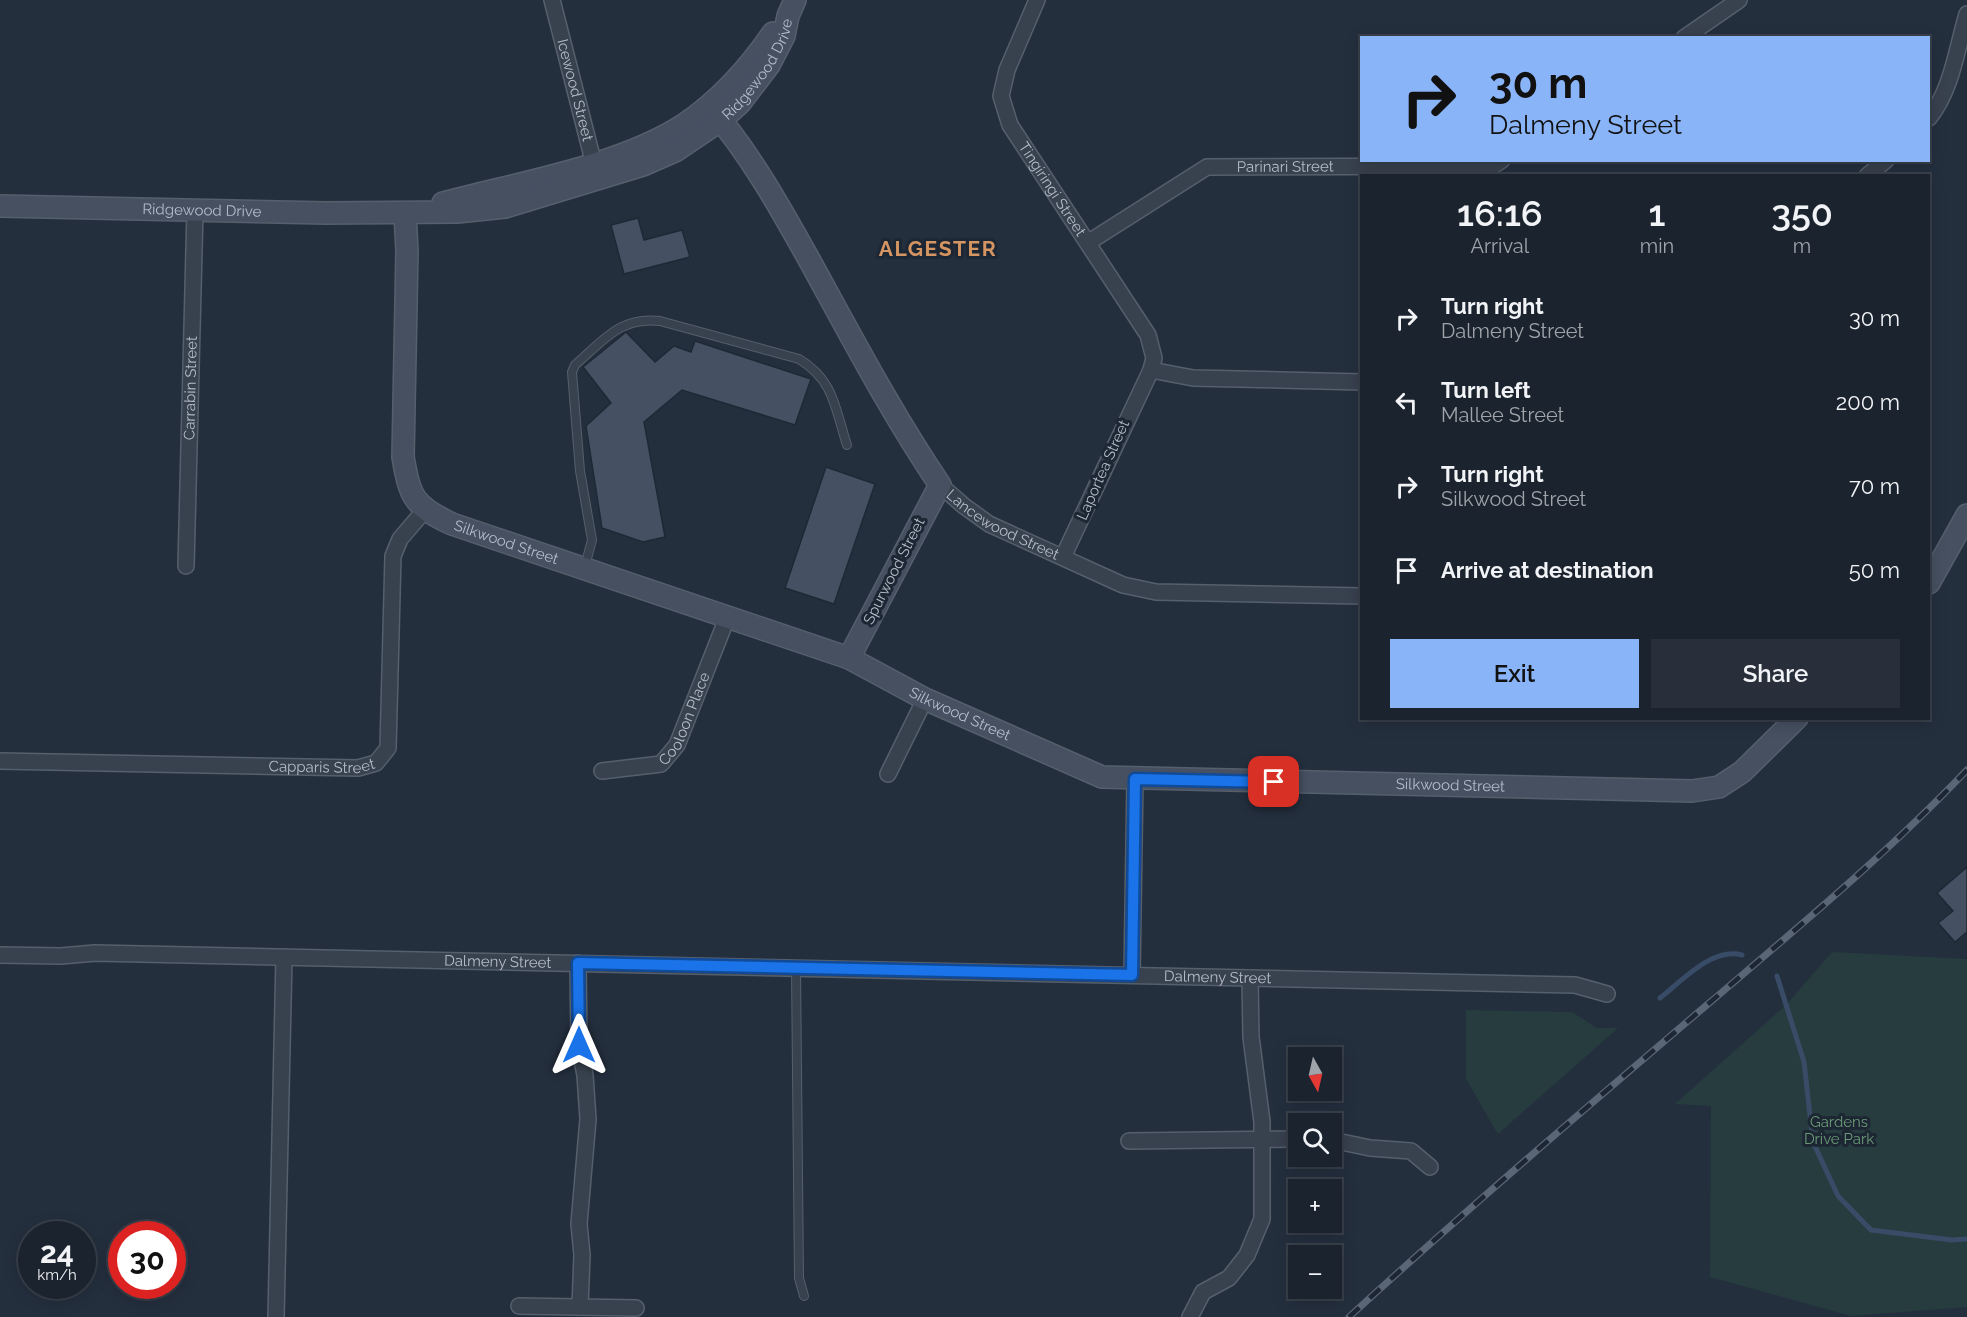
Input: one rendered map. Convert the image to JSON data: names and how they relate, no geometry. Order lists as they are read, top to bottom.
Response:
{
  "streets": {
    "street": [
      "Ridgewood Drive",
      "Icewood Street",
      "Parinari Street",
      "Tingiringi Street",
      "Carrabin Street",
      "Laportea Street",
      "Lancewood Street",
      "Silkwood Street",
      "Spurwood Street",
      "Cooloon Place",
      "Capparis Street",
      "Dalmeny Street"
    ]
  },
  "crossings": [
    ["Ridgewood Drive", "Icewood Street"],
    ["Ridgewood Drive", "Carrabin Street"],
    ["Ridgewood Drive", "Lancewood Street"],
    ["Parinari Street", "Tingiringi Street"],
    ["Tingiringi Street", "Laportea Street"],
    ["Laportea Street", "Lancewood Street"],
    ["Lancewood Street", "Spurwood Street"],
    ["Silkwood Street", "Spurwood Street"],
    ["Silkwood Street", "Cooloon Place"],
    ["Silkwood Street", "Capparis Street"]
  ],
  "districts": ["ALGESTER"],
  "parks": ["Gardens Drive Park"],
  "north": "bottom",
  "page": {
    "turn": ["30 m", "Dalmeny Street"],
    "eta": [
      "16:16",
      "Arrival",
      "1",
      "min",
      "350",
      "m"
    ],
    "list": [
      {
        "name": "Turn right",
        "note": "Dalmeny Street",
        "value": "30 m"
      },
      {
        "name": "Turn left",
        "note": "Mallee Street",
        "value": "200 m"
      },
      {
        "name": "Turn right",
        "note": "Silkwood Street",
        "value": "70 m"
      },
      {
        "name": "Arrive at destination",
        "value": "50 m"
      }
    ],
    "buttons": ["Exit", "Share"],
    "map_buttons": ["+", "−"],
    "speed": "24 km/h",
    "limit": "30"
  }
}
